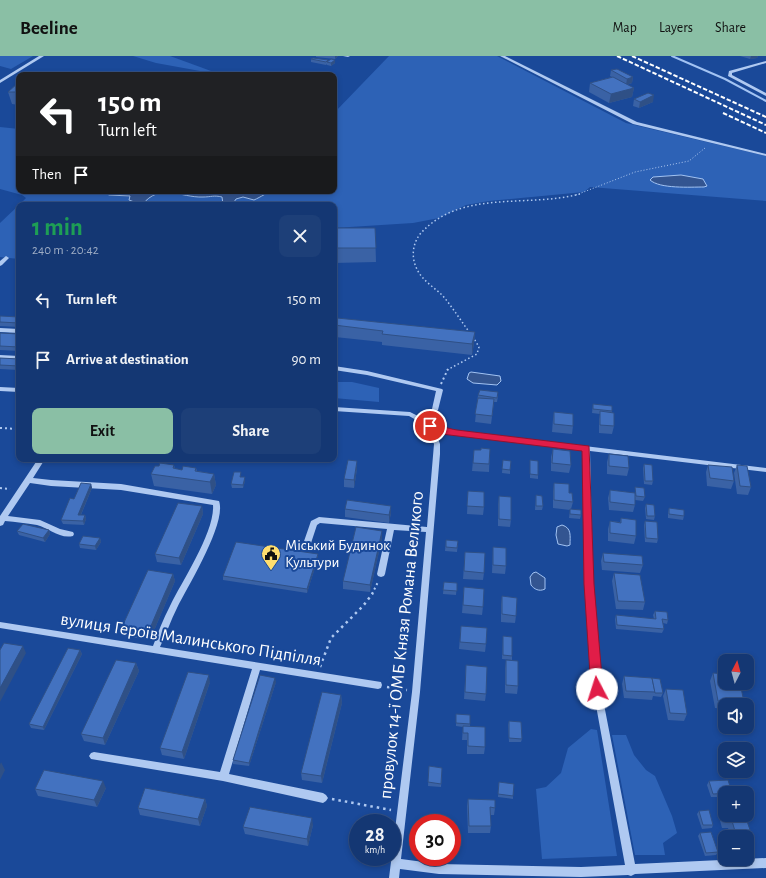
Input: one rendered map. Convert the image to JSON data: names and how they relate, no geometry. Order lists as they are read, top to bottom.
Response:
{
  "streets": {
    "street": ["вулиця Героїв Малинського Підпілля", "провулок 14-ї ОМБ Князя Романа Великого"]
  },
  "places": {
    "public building": ["Міський Будинок Культури"]
  },
  "north": "top",
  "page": {
    "header": "Beeline",
    "nav": ["Map", "Layers", "Share"],
    "turn": ["150 m", "Turn left"],
    "then": "Then",
    "heading": ["1 min", "240 m · 20:42"],
    "list": [
      {
        "name": "Turn left",
        "value": "150 m"
      },
      {
        "name": "Arrive at destination",
        "value": "90 m"
      }
    ],
    "buttons": ["Exit", "Share"],
    "map_buttons": ["+", "−"],
    "speed": "28 km/h",
    "limit": "30"
  }
}
